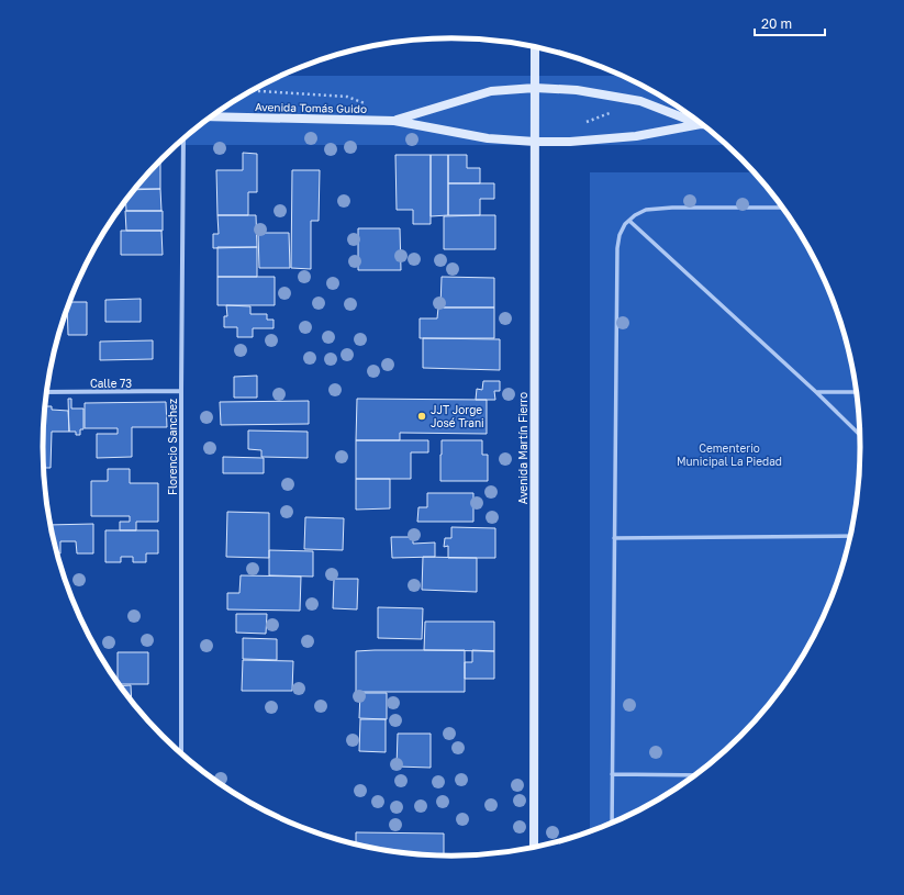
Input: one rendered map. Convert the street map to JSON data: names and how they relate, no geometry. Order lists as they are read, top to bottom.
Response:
{
  "streets": {
    "main road": ["Avenida Tomás Guido", "Avenida Martín Fierro"],
    "street": ["Calle 73", "Florencio Sanchez"]
  },
  "crossings": [
    ["Avenida Tomás Guido", "Avenida Martín Fierro"],
    ["Calle 73", "Florencio Sanchez"]
  ],
  "parks": ["Cementerio Municipal La Piedad"],
  "places": ["JJT Jorge José Trani"],
  "scale_bar": "20 m"
}
